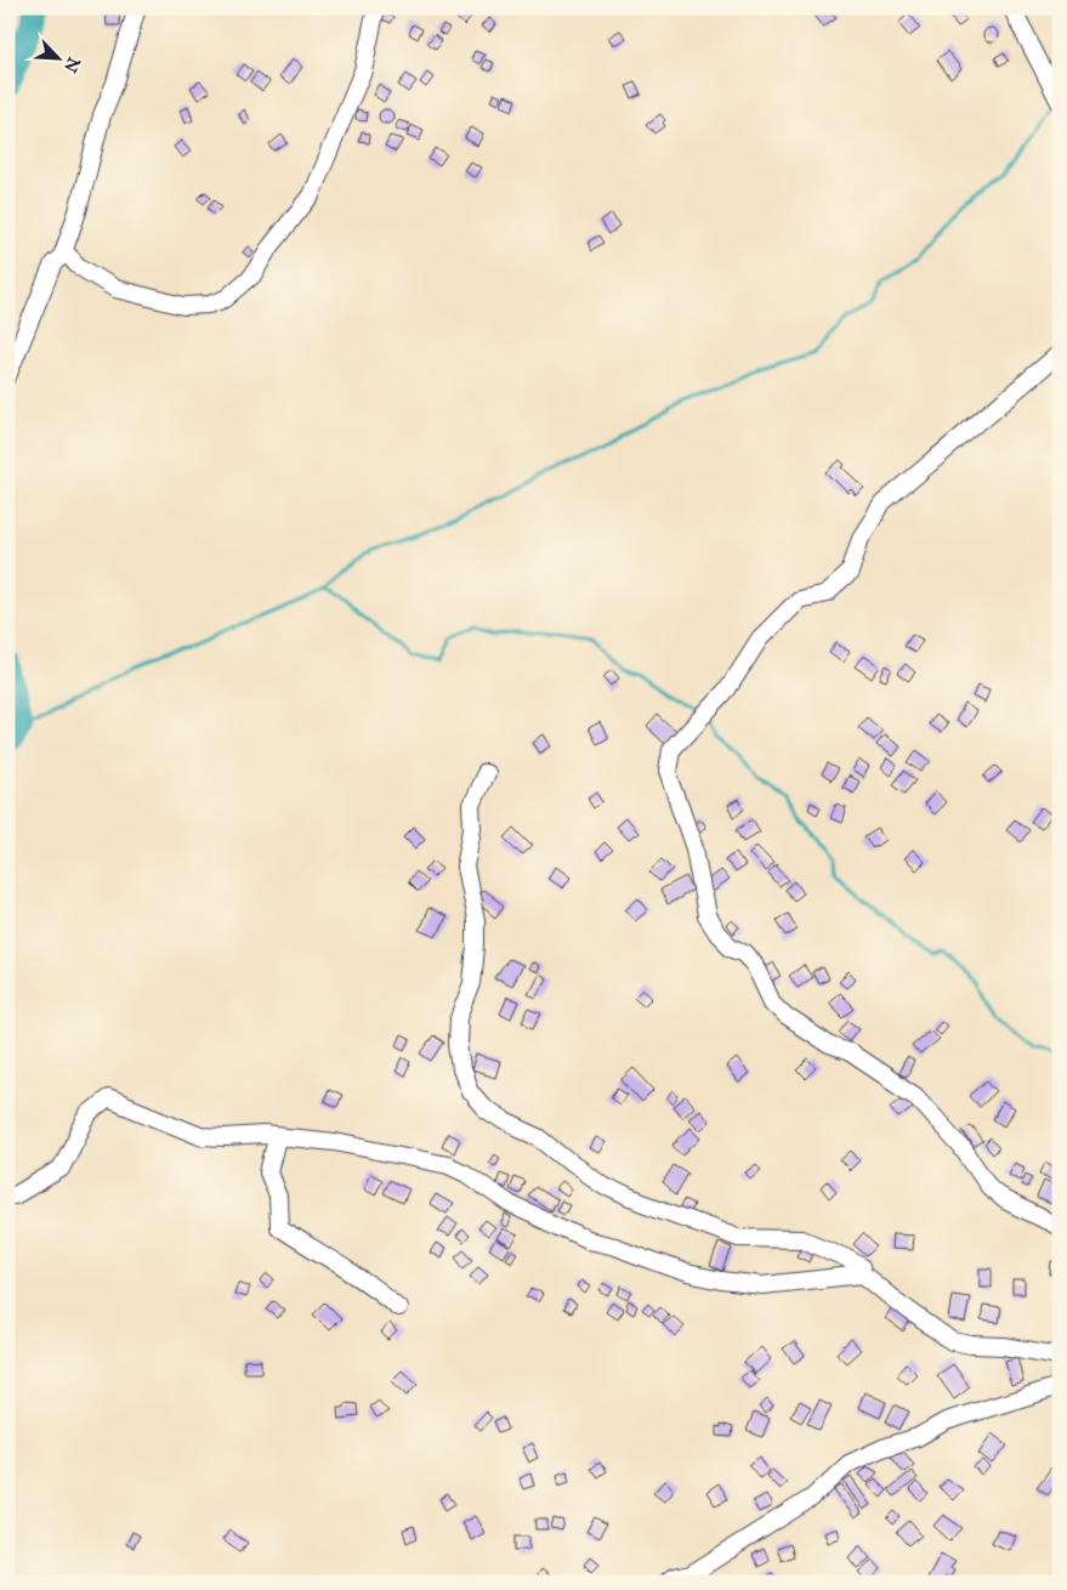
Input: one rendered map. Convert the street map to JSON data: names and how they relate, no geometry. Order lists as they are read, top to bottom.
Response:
{
  "north": "bottom right"
}
